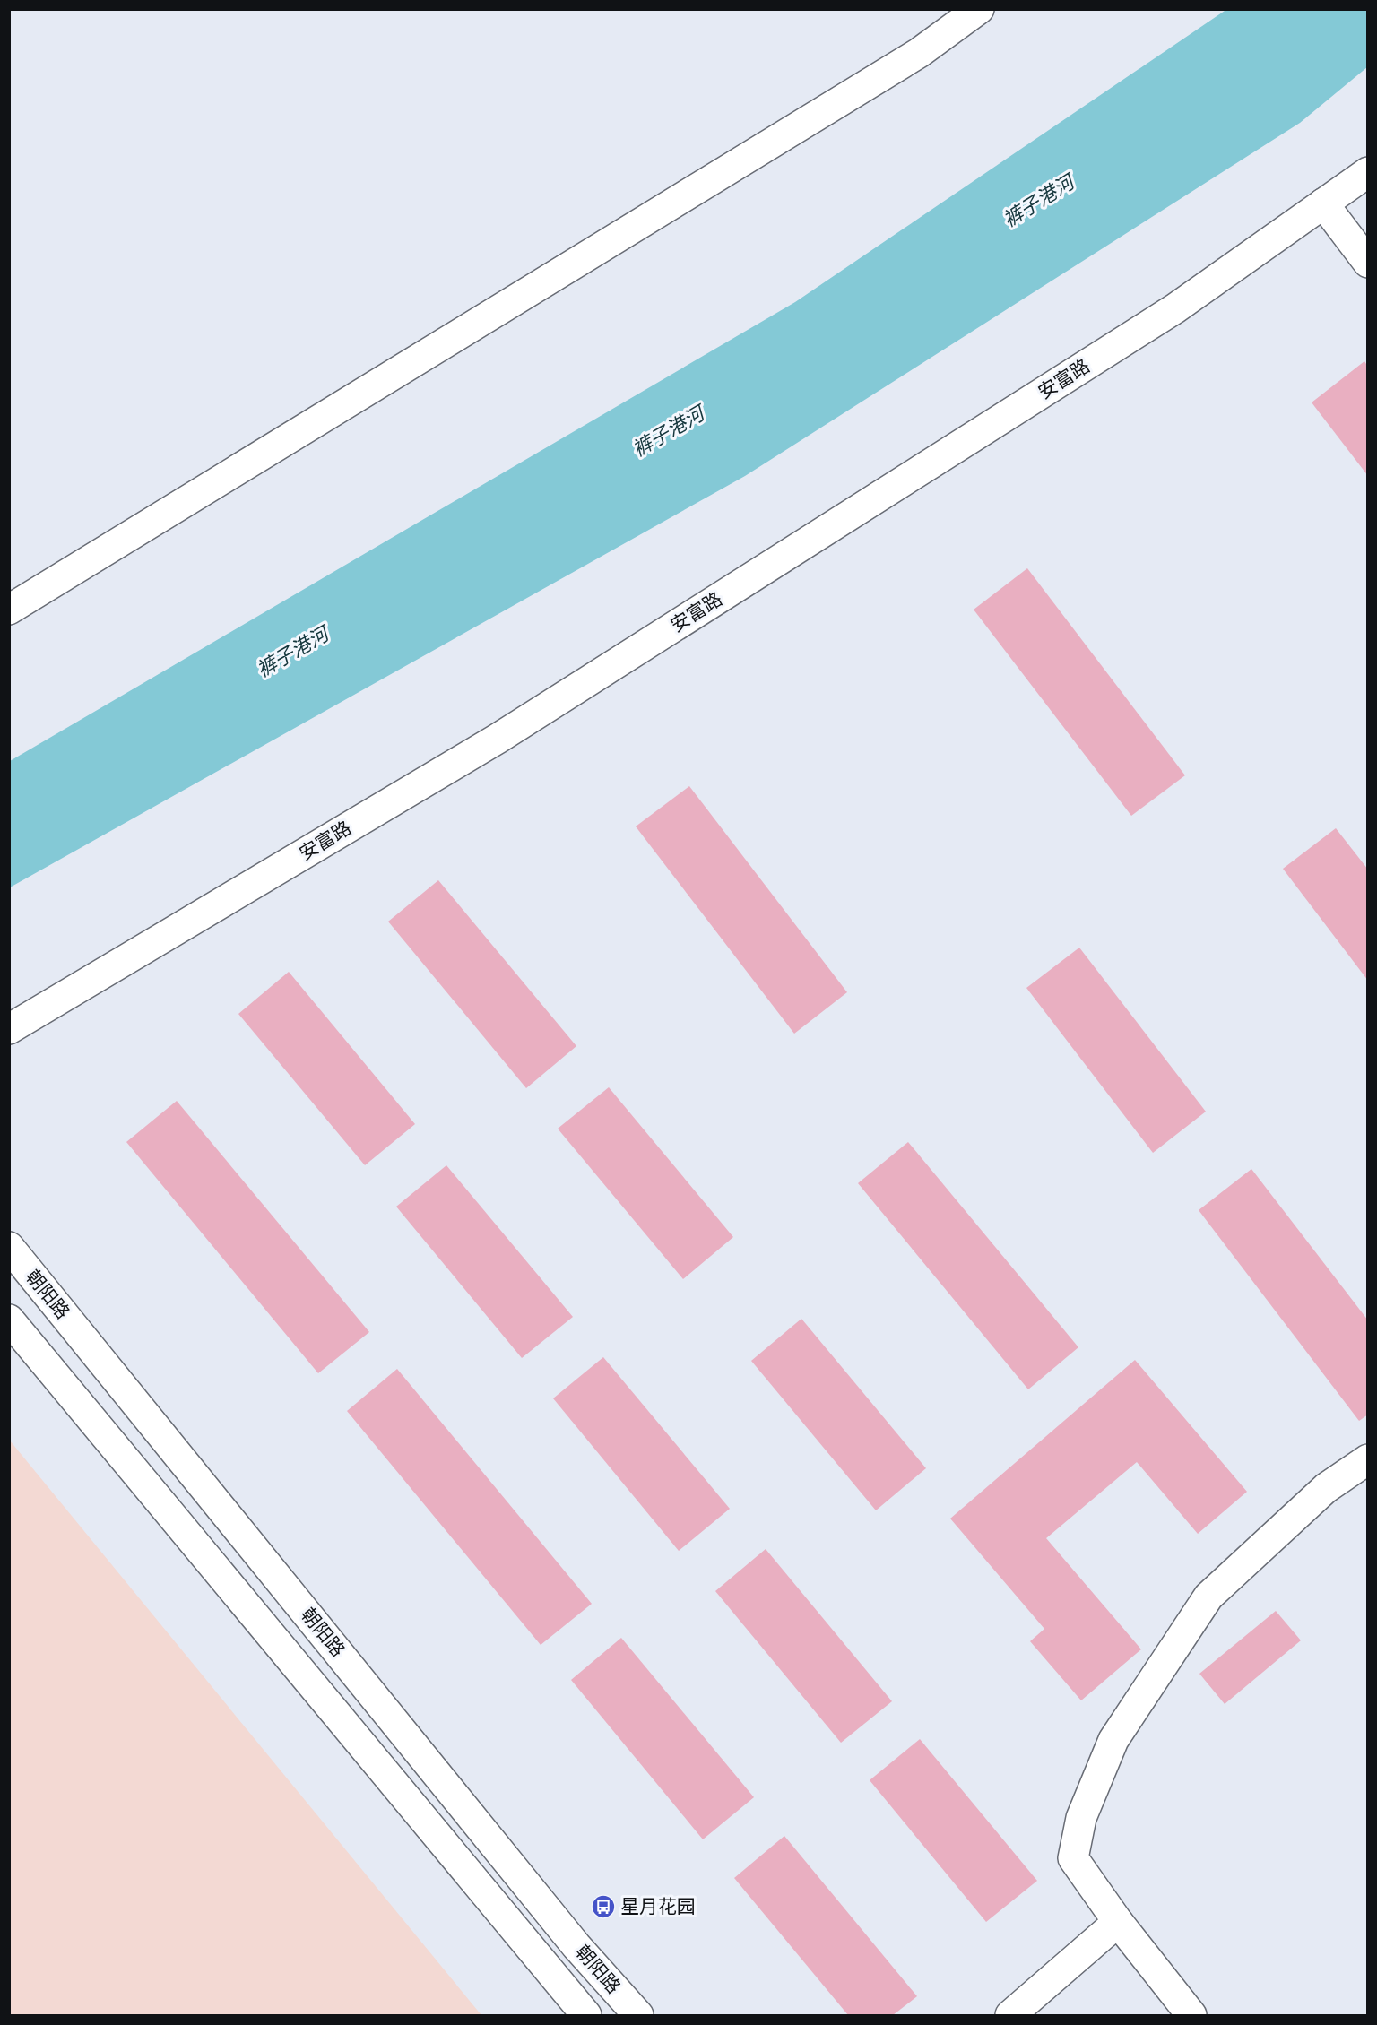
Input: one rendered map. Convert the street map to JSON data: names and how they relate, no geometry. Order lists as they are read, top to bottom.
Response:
{
  "streets": {
    "street": ["安富路", "朝阳路"]
  },
  "water": ["裤子港河"],
  "places": {
    "bus stop": ["星月花园"]
  }
}
